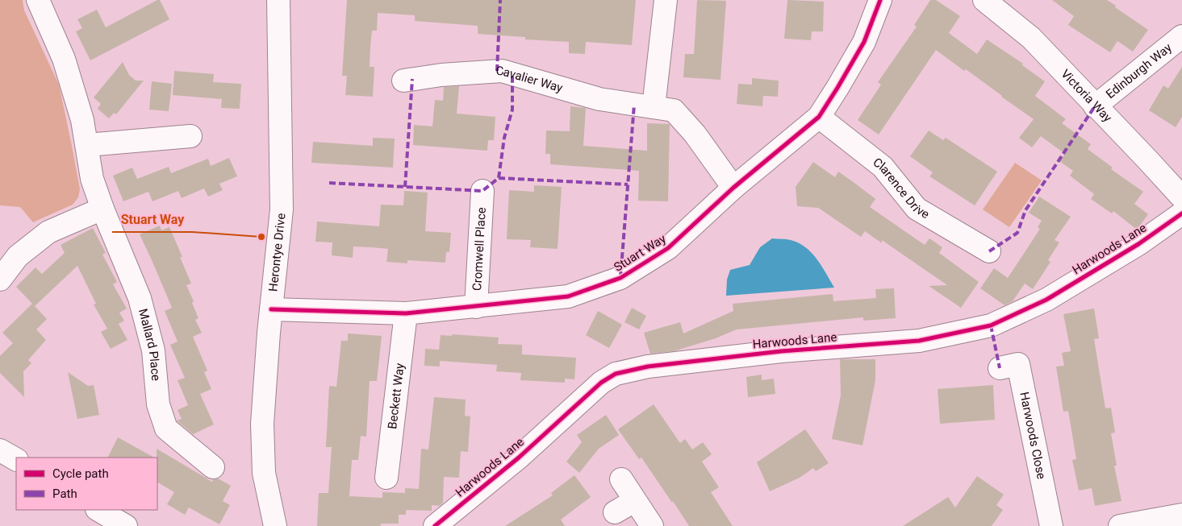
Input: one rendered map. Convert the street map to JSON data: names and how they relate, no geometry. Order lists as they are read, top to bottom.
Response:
{
  "streets": {
    "street": [
      "Edinburgh Way",
      "Cavalier Way",
      "Victoria Way",
      "Clarence Drive",
      "Cromwell Place",
      "Harwoods Lane",
      "Herontye Drive",
      "Stuart Way",
      "Mallard Place",
      "Beckett Way",
      "Harwoods Close"
    ]
  },
  "crossings": [
    ["Edinburgh Way", "Victoria Way"],
    ["Cavalier Way", "Stuart Way"],
    ["Clarence Drive", "Stuart Way"],
    ["Cromwell Place", "Stuart Way"],
    ["Herontye Drive", "Stuart Way"],
    ["Stuart Way", "Beckett Way"]
  ],
  "places": ["Stuart Way"],
  "legend": ["Cycle path", "Path"]
}
